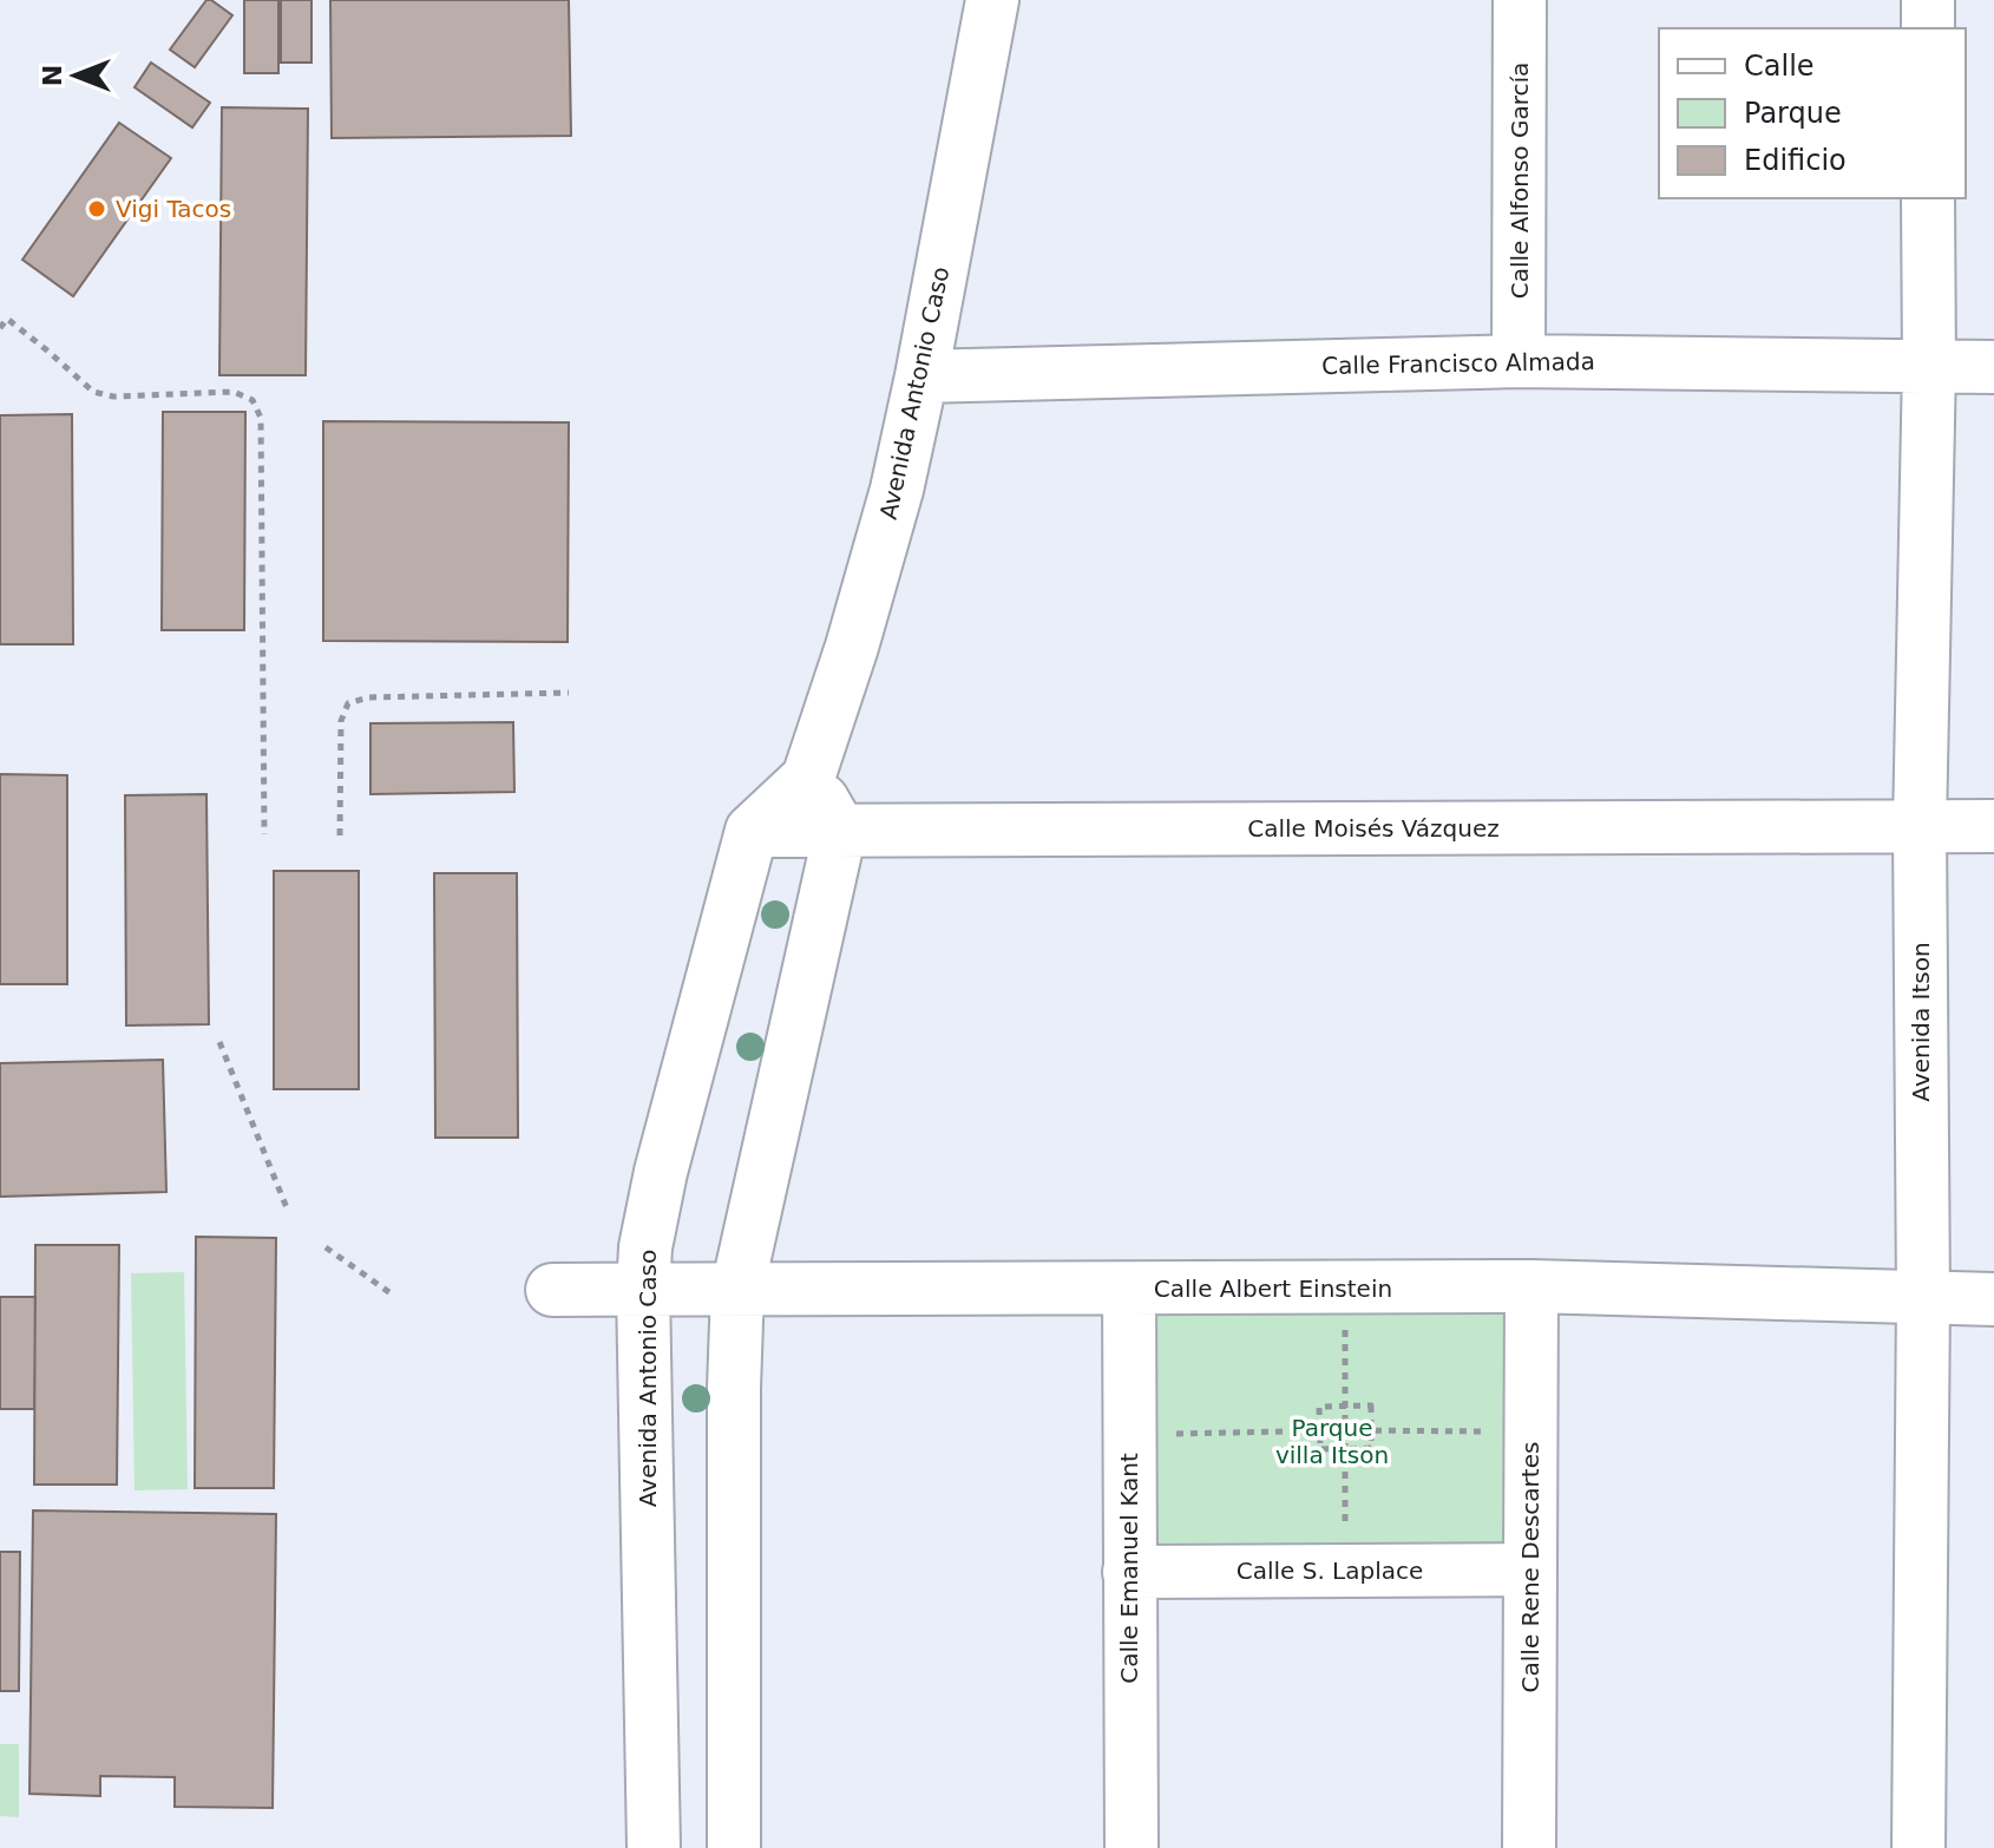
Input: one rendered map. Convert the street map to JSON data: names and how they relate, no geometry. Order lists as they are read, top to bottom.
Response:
{
  "streets": {
    "street": [
      "Calle Alfonso García",
      "Calle Francisco Almada",
      "Avenida Antonio Caso",
      "Calle Moisés Vázquez",
      "Avenida Itson",
      "Calle Albert Einstein",
      "Calle Rene Descartes",
      "Calle Emanuel Kant",
      "Calle S. Laplace"
    ]
  },
  "crossings": [
    ["Calle Alfonso García", "Calle Francisco Almada"],
    ["Calle Francisco Almada", "Avenida Antonio Caso"],
    ["Calle Francisco Almada", "Avenida Itson"],
    ["Avenida Antonio Caso", "Calle Moisés Vázquez"],
    ["Avenida Antonio Caso", "Calle Albert Einstein"],
    ["Calle Moisés Vázquez", "Avenida Itson"],
    ["Avenida Itson", "Calle Albert Einstein"],
    ["Calle Albert Einstein", "Calle Rene Descartes"],
    ["Calle Albert Einstein", "Calle Emanuel Kant"],
    ["Calle Rene Descartes", "Calle S. Laplace"],
    ["Calle Emanuel Kant", "Calle S. Laplace"]
  ],
  "parks": ["Parque villa Itson"],
  "places": ["Vigi Tacos"],
  "legend": ["Calle", "Parque", "Edificio"],
  "north": "left"
}
